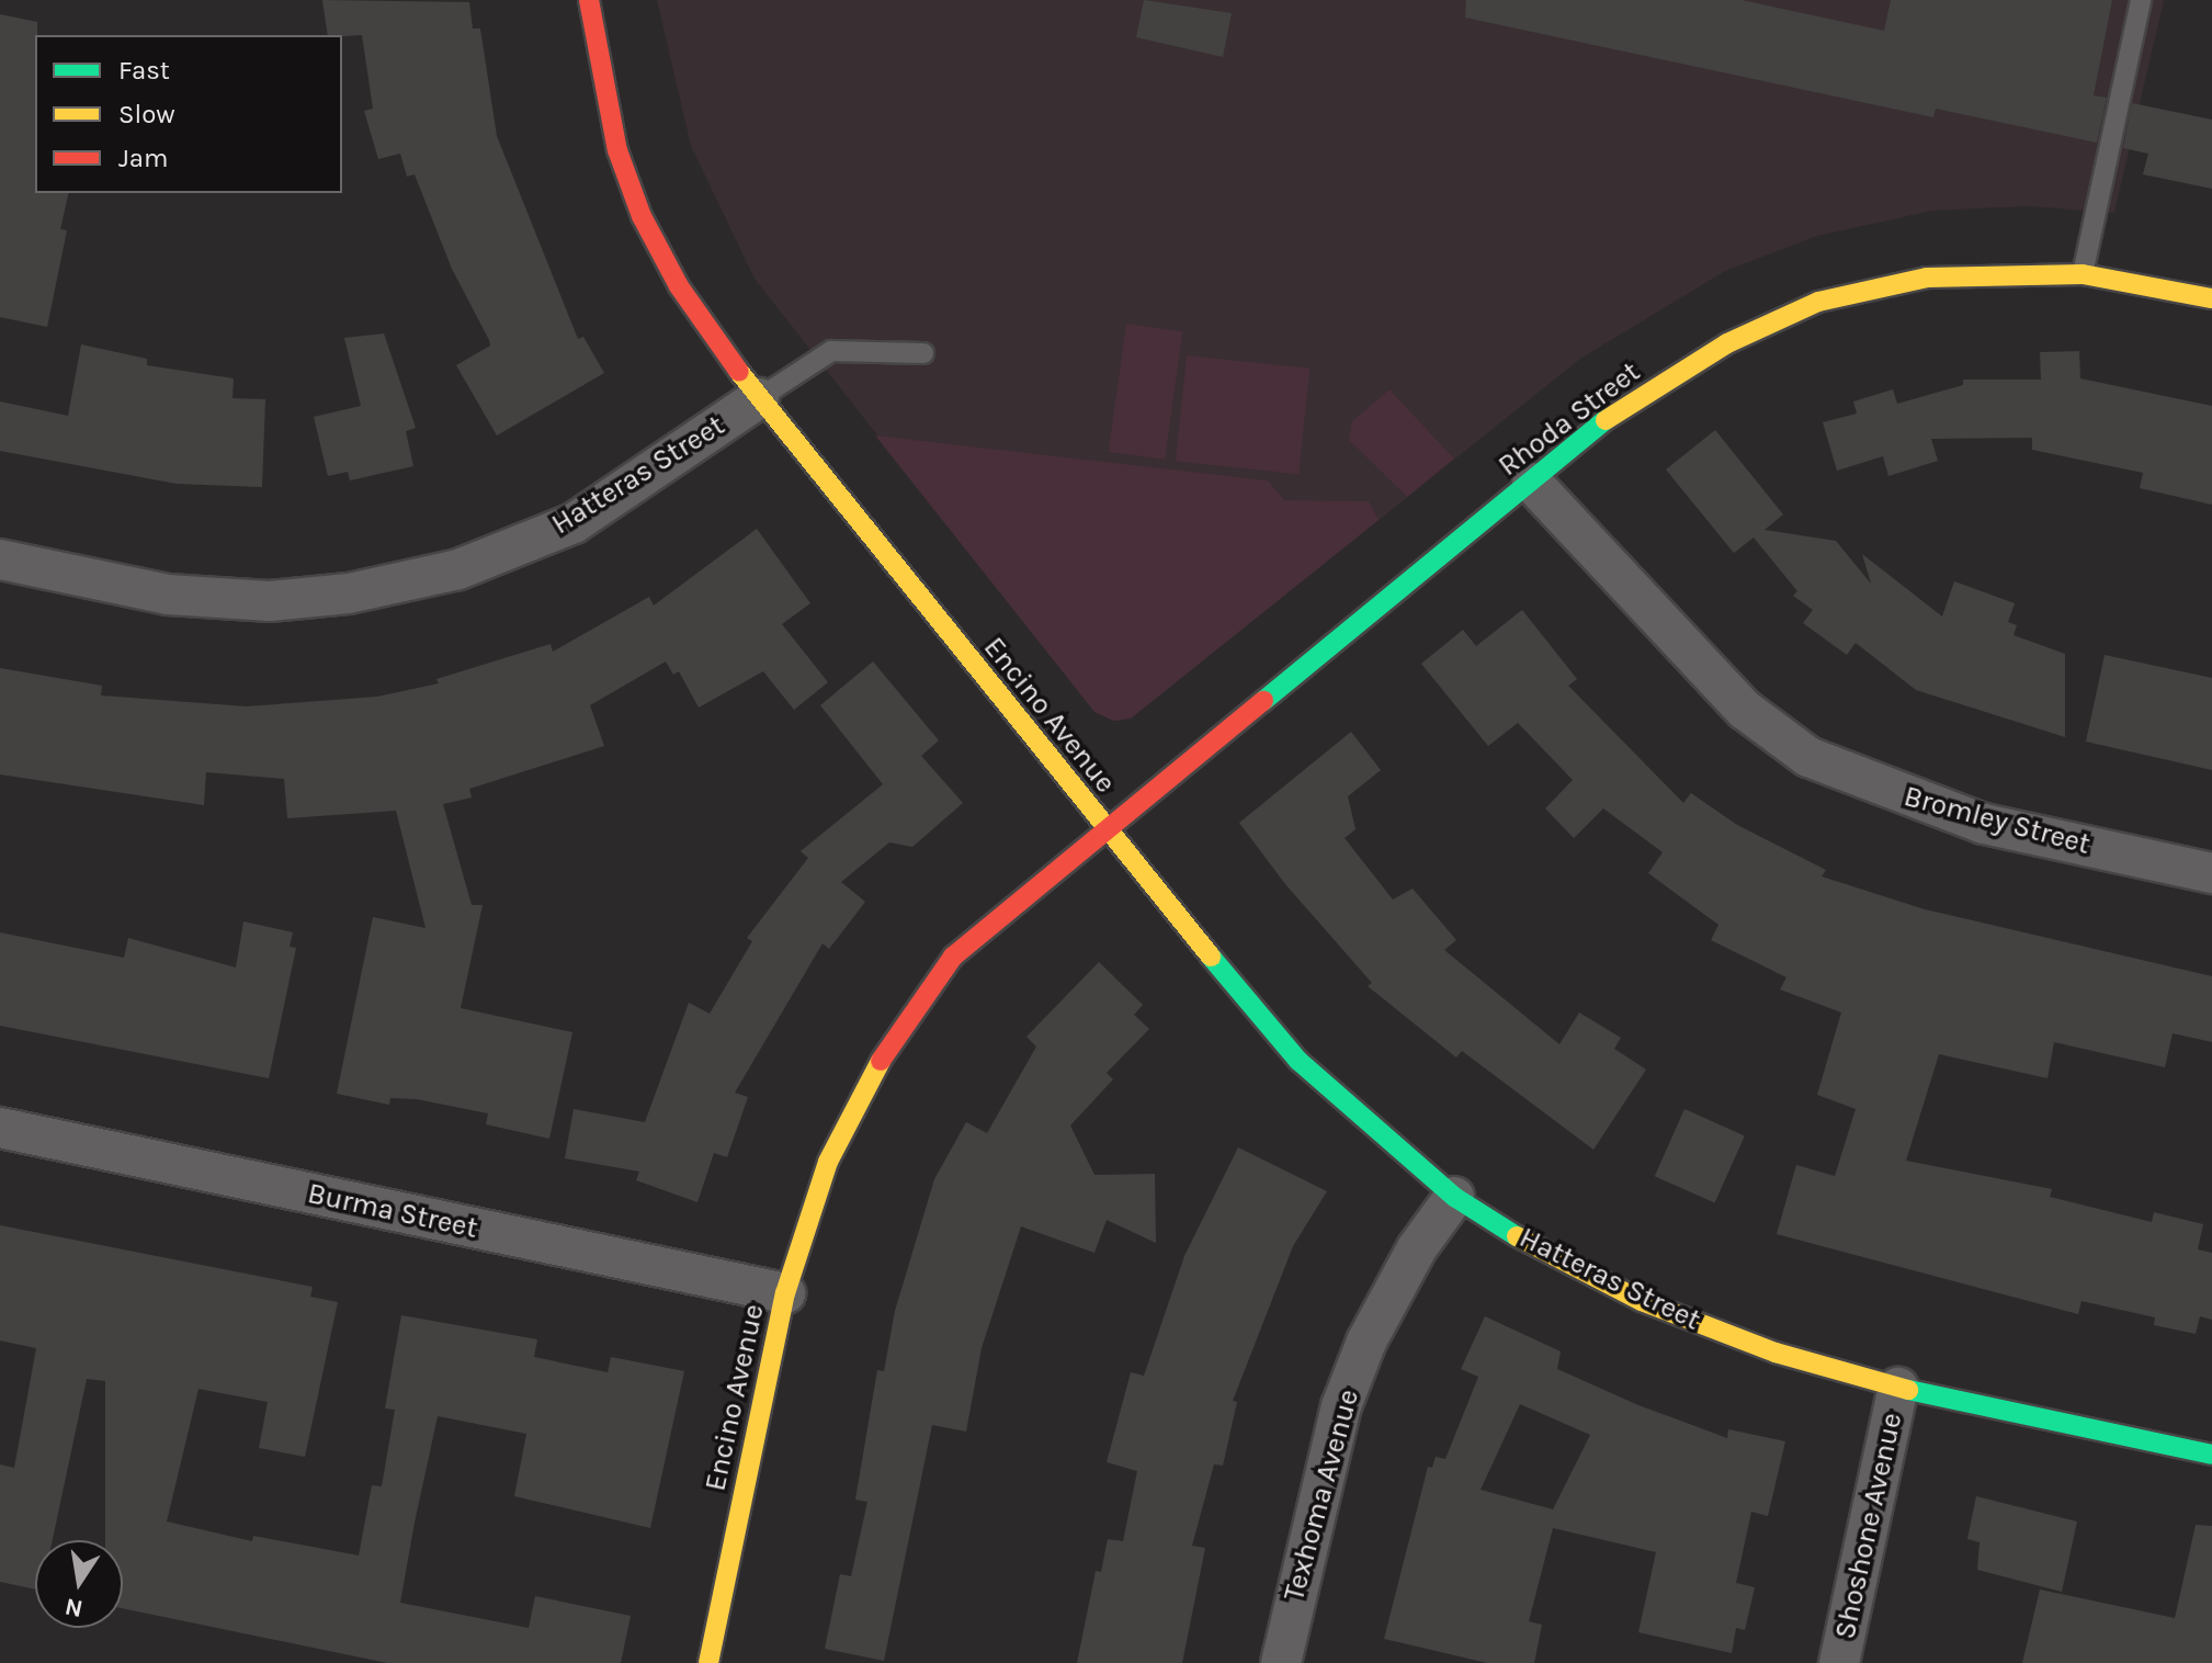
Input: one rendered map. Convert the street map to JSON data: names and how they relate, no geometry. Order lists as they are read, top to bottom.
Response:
{
  "streets": {
    "street": [
      "Rhoda Street",
      "Hatteras Street",
      "Encino Avenue",
      "Bromley Street",
      "Burma Street",
      "Texhoma Avenue",
      "Shoshone Avenue"
    ]
  },
  "crossings": [
    ["Rhoda Street", "Hatteras Street"],
    ["Rhoda Street", "Encino Avenue"],
    ["Rhoda Street", "Bromley Street"],
    ["Hatteras Street", "Encino Avenue"],
    ["Hatteras Street", "Texhoma Avenue"],
    ["Hatteras Street", "Shoshone Avenue"],
    ["Encino Avenue", "Burma Street"]
  ],
  "legend": ["Fast", "Slow", "Jam"],
  "north": "bottom"
}
